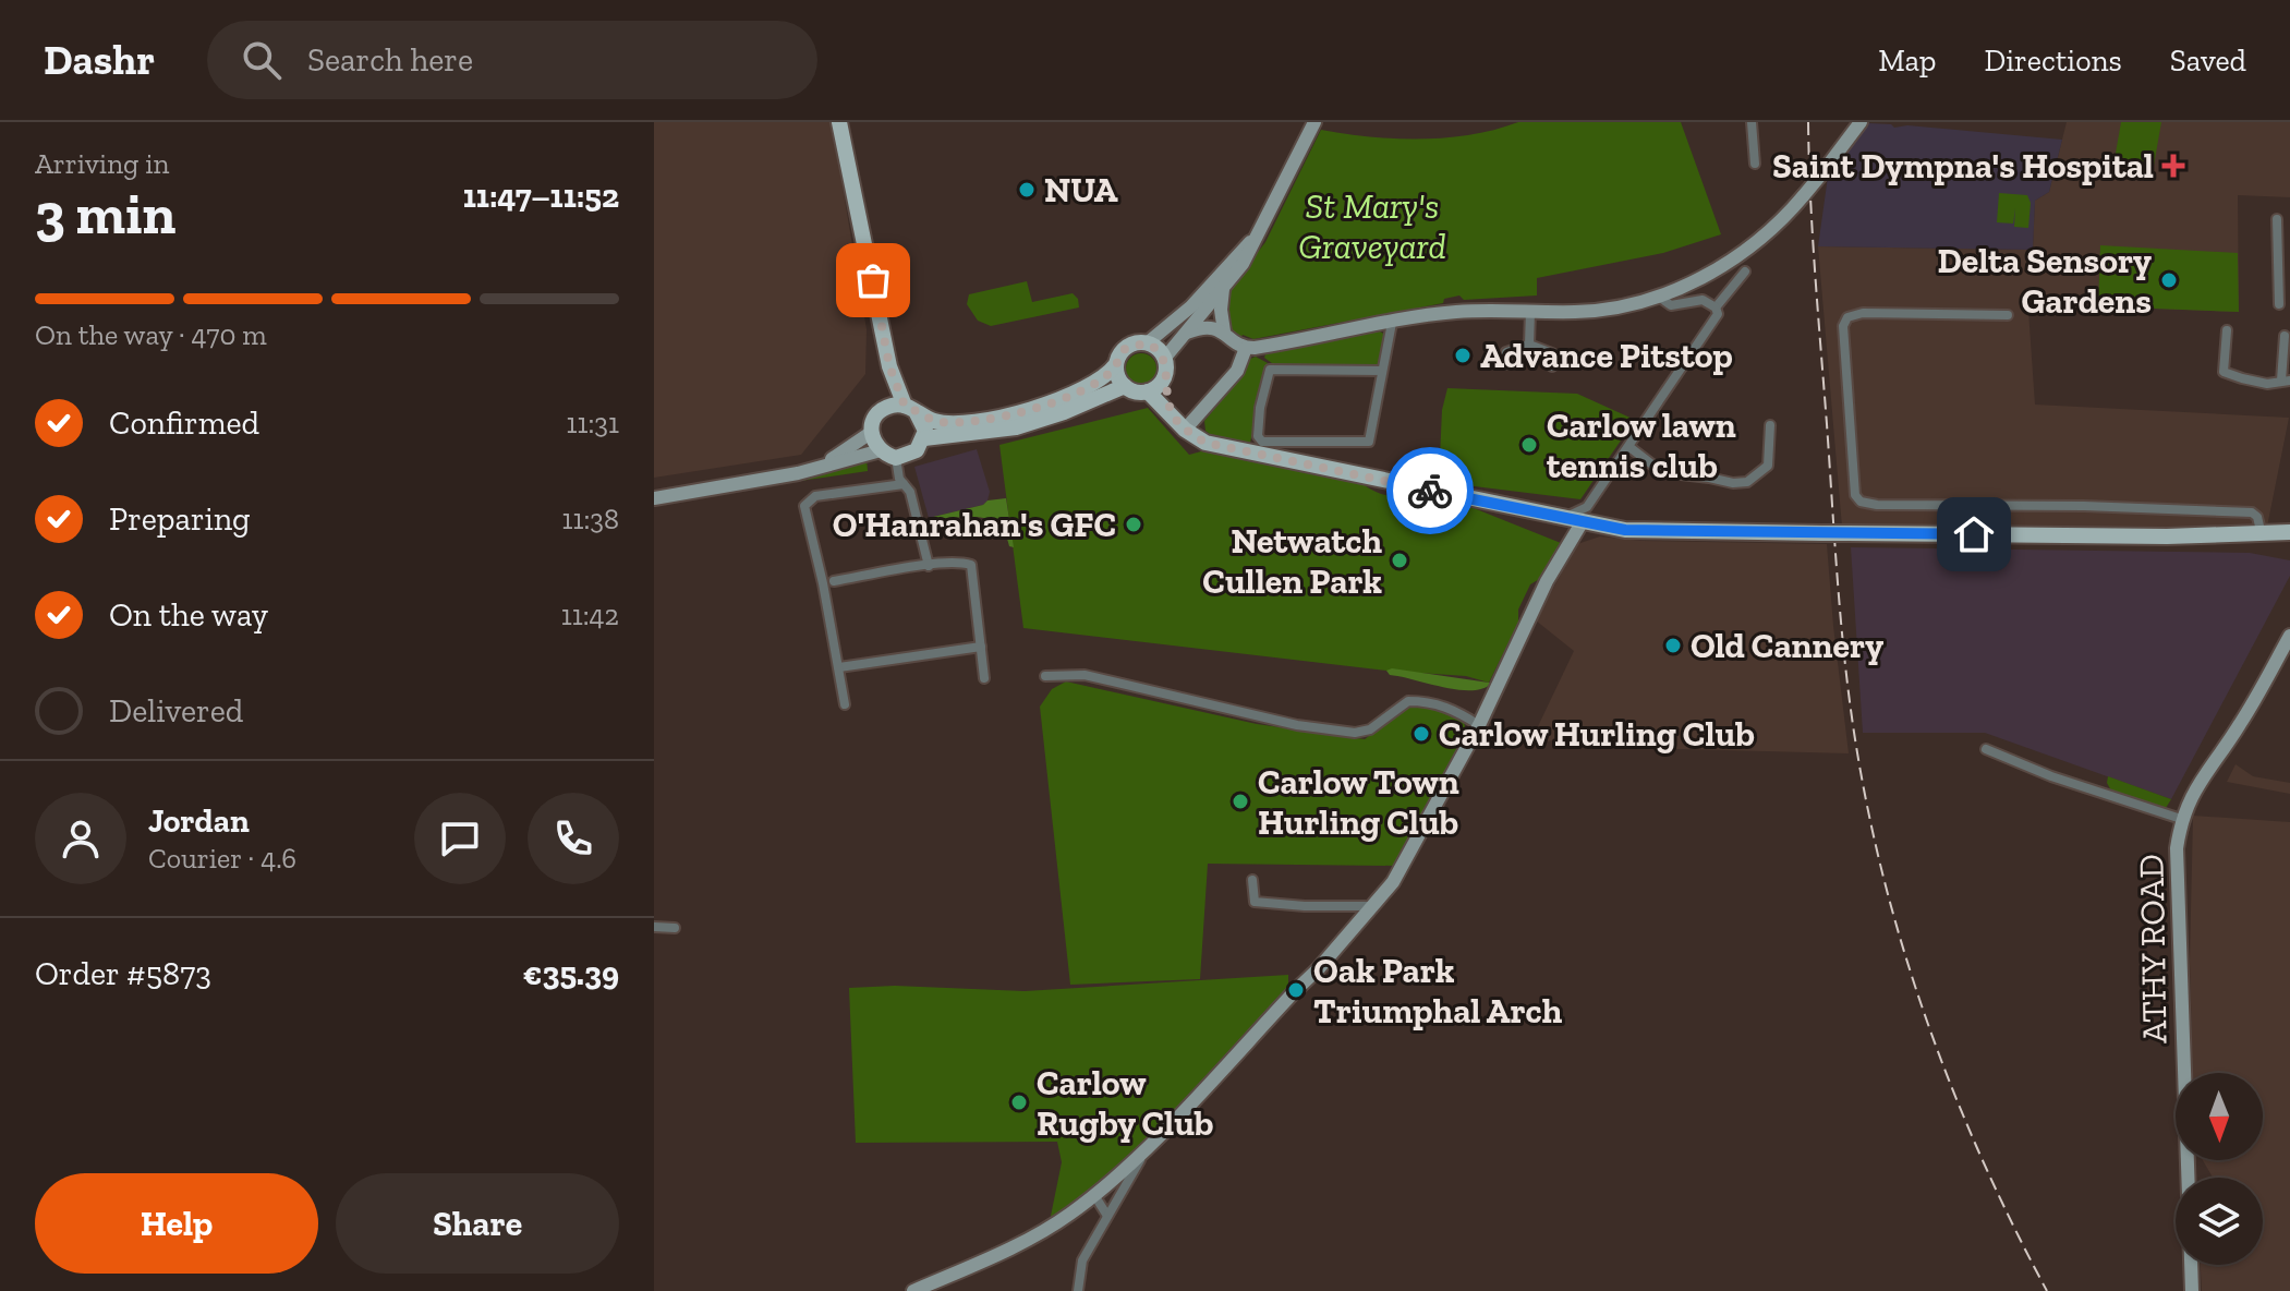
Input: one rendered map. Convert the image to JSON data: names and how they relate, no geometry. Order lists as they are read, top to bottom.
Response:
{
  "streets": {
    "main road": ["ATHY ROAD"]
  },
  "parks": ["St Mary's Graveyard"],
  "places": {
    "health": ["Saint Dympna's Hospital"],
    "other": [
      "NUA",
      "Delta Sensory Gardens",
      "Advance Pitstop",
      "Carlow lawn tennis club",
      "O'Hanrahan's GFC",
      "Netwatch Cullen Park",
      "Old Cannery",
      "Carlow Hurling Club",
      "Carlow Town Hurling Club",
      "Oak Park Triumphal Arch",
      "Carlow Rugby Club"
    ]
  },
  "north": "bottom",
  "page": {
    "header": "Dashr",
    "search": "Search here",
    "nav": ["Map", "Directions", "Saved"],
    "heading": ["3 min", "Arriving in", "11:47–11:52"],
    "panel": [
      "Jordan",
      "Courier · 4.6",
      "Order #5873",
      "€35.39"
    ],
    "bar": "On the way · 470 m",
    "list": [
      ["Confirmed", "11:31"],
      ["Preparing", "11:38"],
      ["On the way", "11:42"],
      "Delivered"
    ],
    "buttons": ["Help", "Share"]
  }
}
